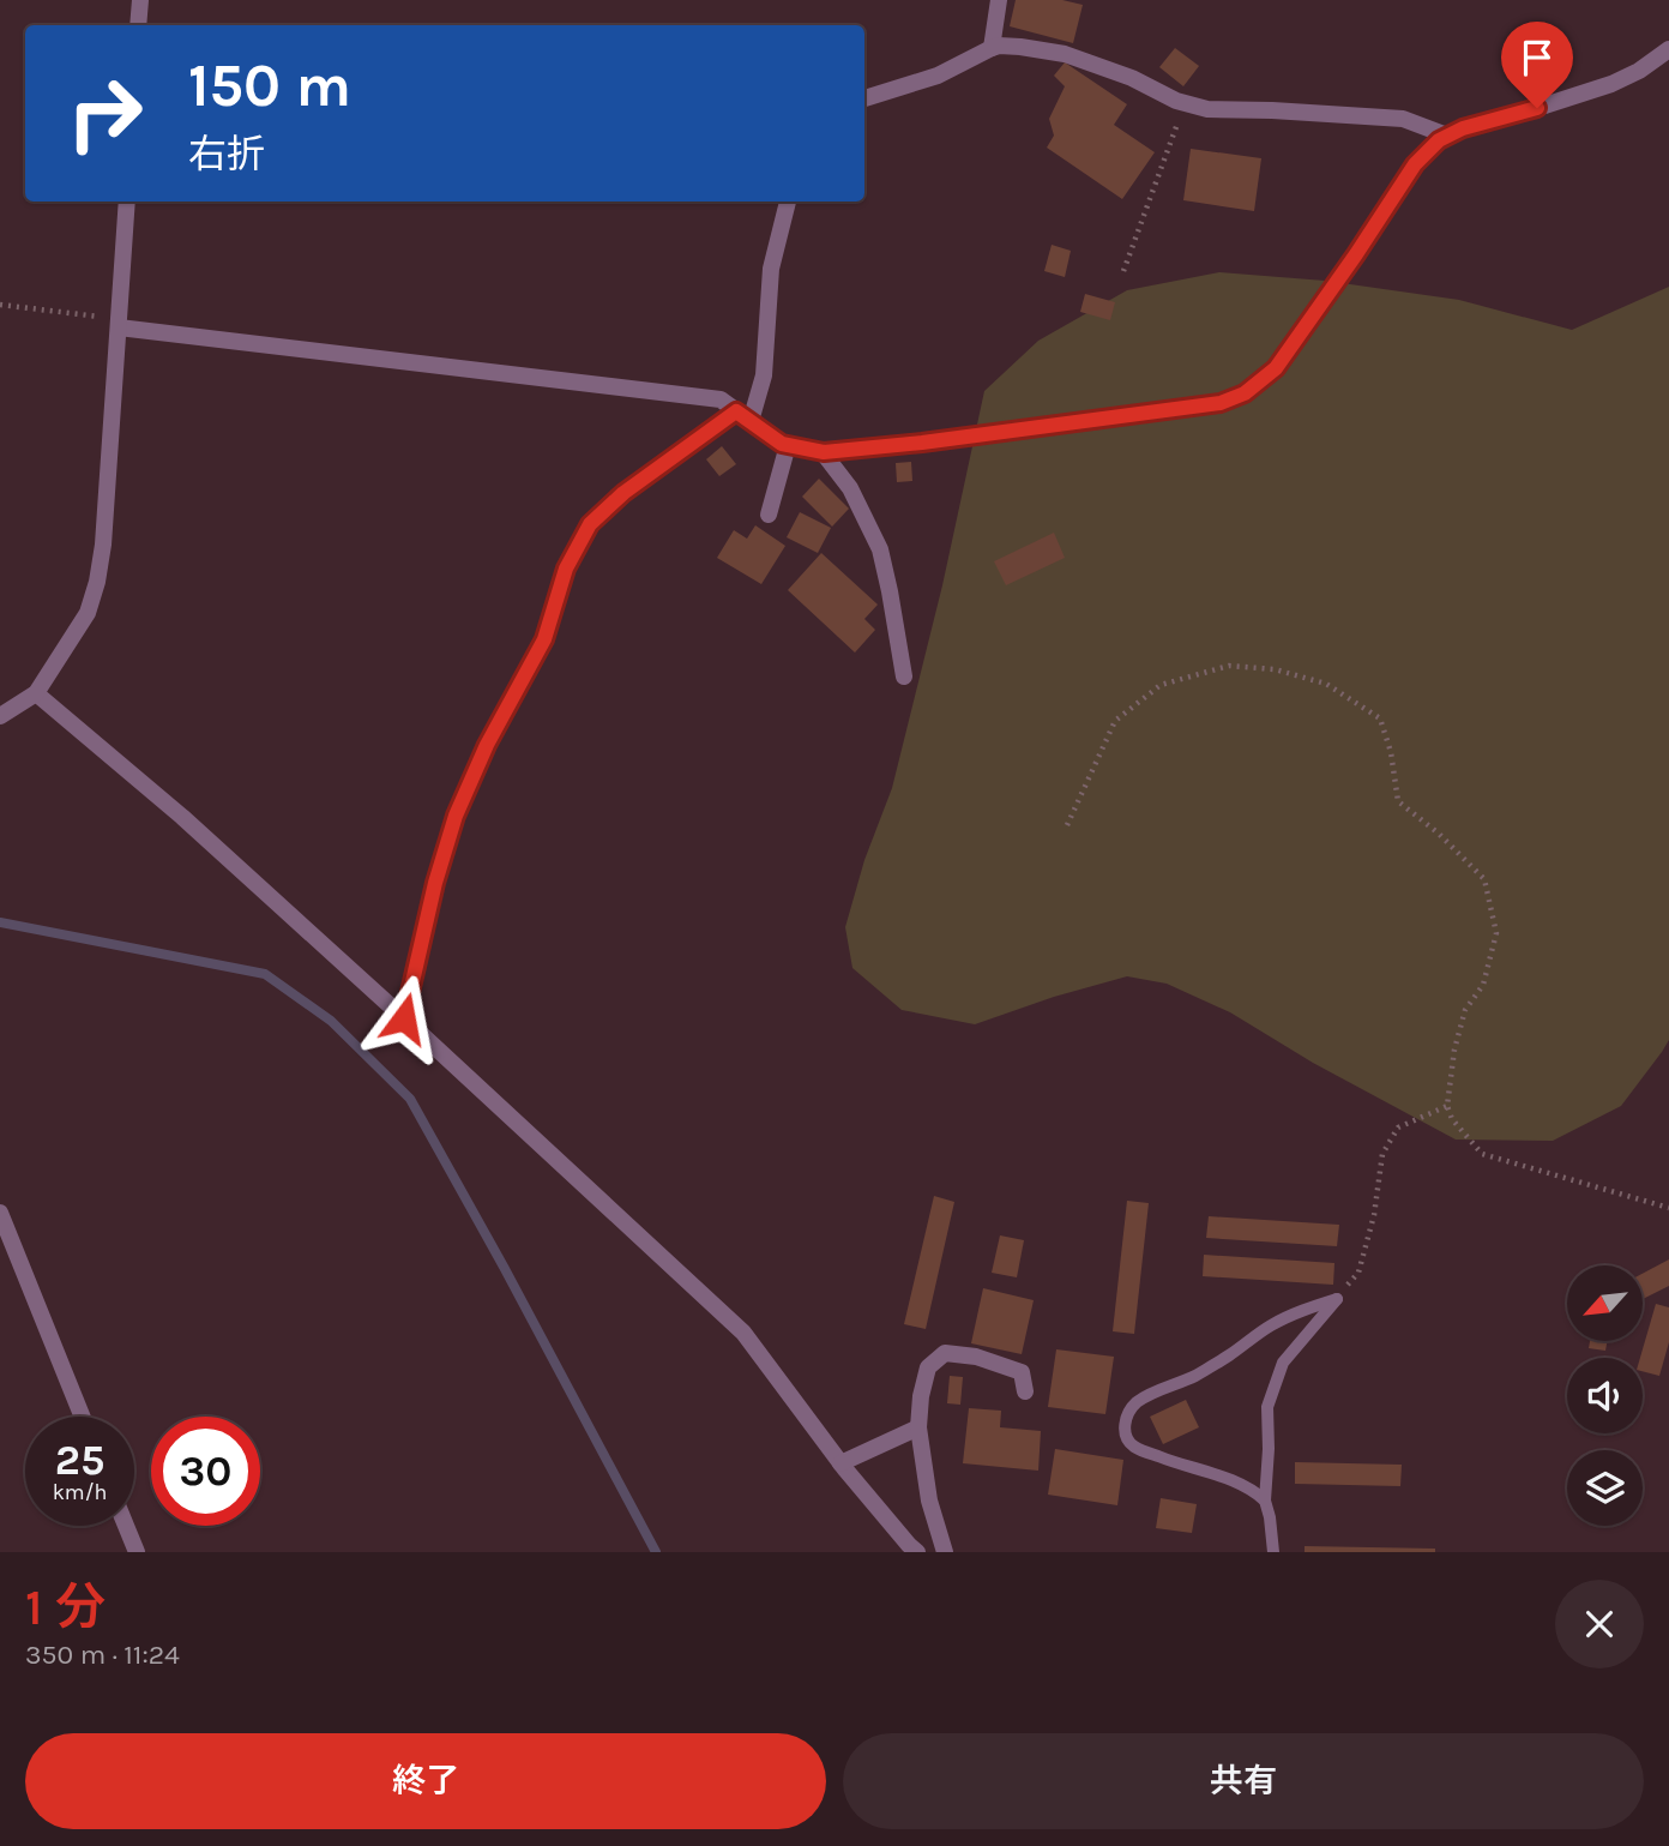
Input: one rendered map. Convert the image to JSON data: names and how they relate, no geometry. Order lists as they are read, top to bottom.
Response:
{
  "north": "bottom left",
  "page": {
    "turn": ["150 m", "右折"],
    "speed": "25 km/h",
    "limit": "30",
    "heading": ["1 分", "350 m · 11:24"],
    "buttons": ["終了", "共有"]
  }
}
